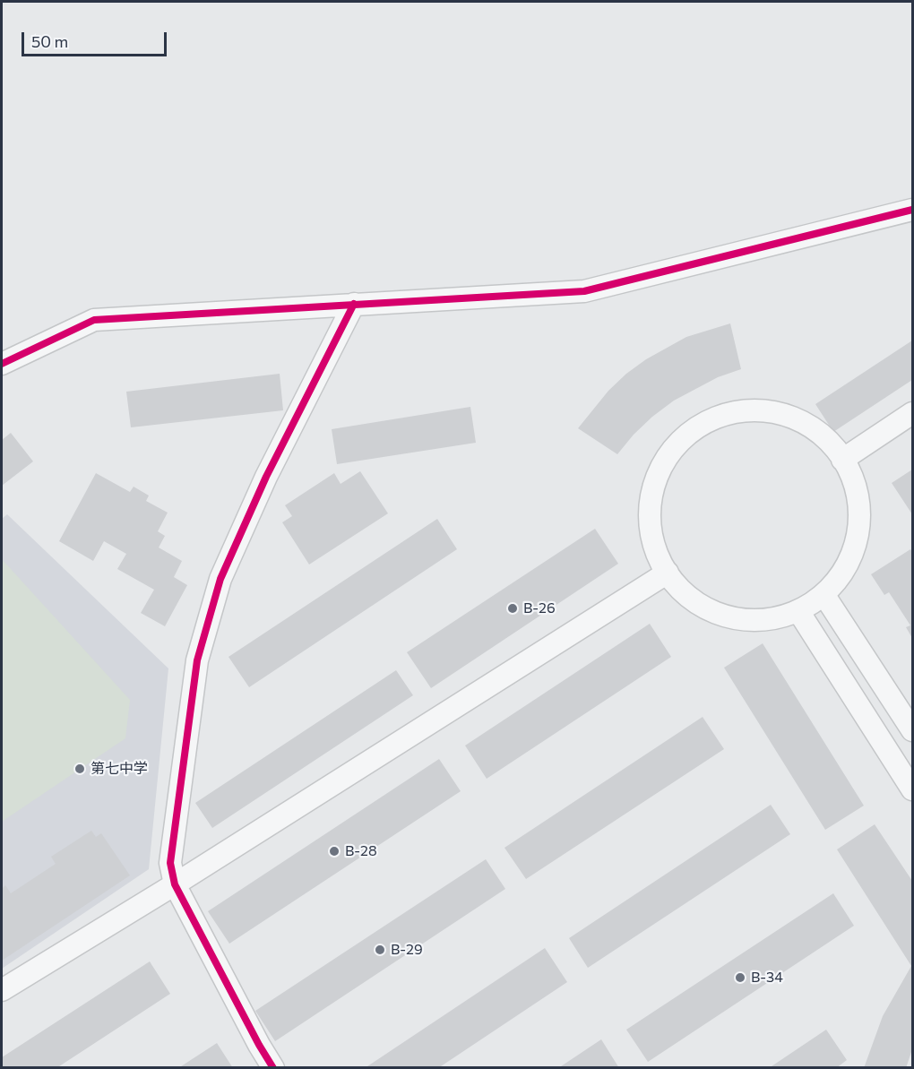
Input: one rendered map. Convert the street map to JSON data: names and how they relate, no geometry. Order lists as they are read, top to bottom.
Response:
{
  "places": [
    "B-26",
    "第七中学",
    "B-28",
    "B-29",
    "B-34"
  ],
  "scale_bar": "50 m"
}
